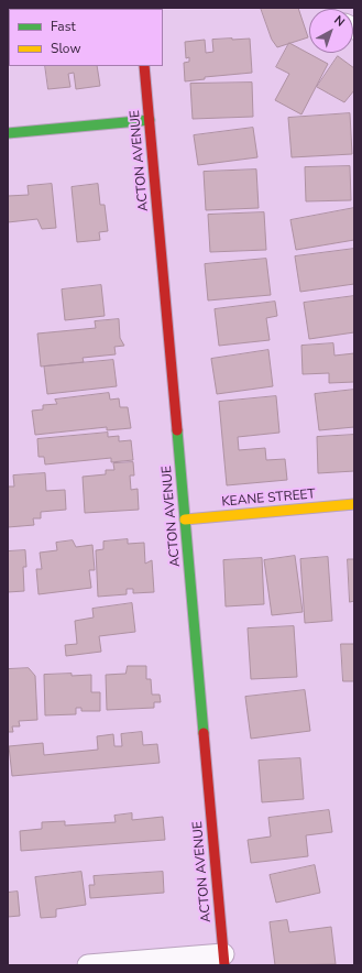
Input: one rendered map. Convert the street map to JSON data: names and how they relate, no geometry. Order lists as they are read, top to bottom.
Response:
{
  "streets": {
    "street": ["ACTON AVENUE", "KEANE STREET"]
  },
  "crossings": [
    ["ACTON AVENUE", "KEANE STREET"]
  ],
  "legend": ["Fast", "Slow"],
  "north": "top right"
}
